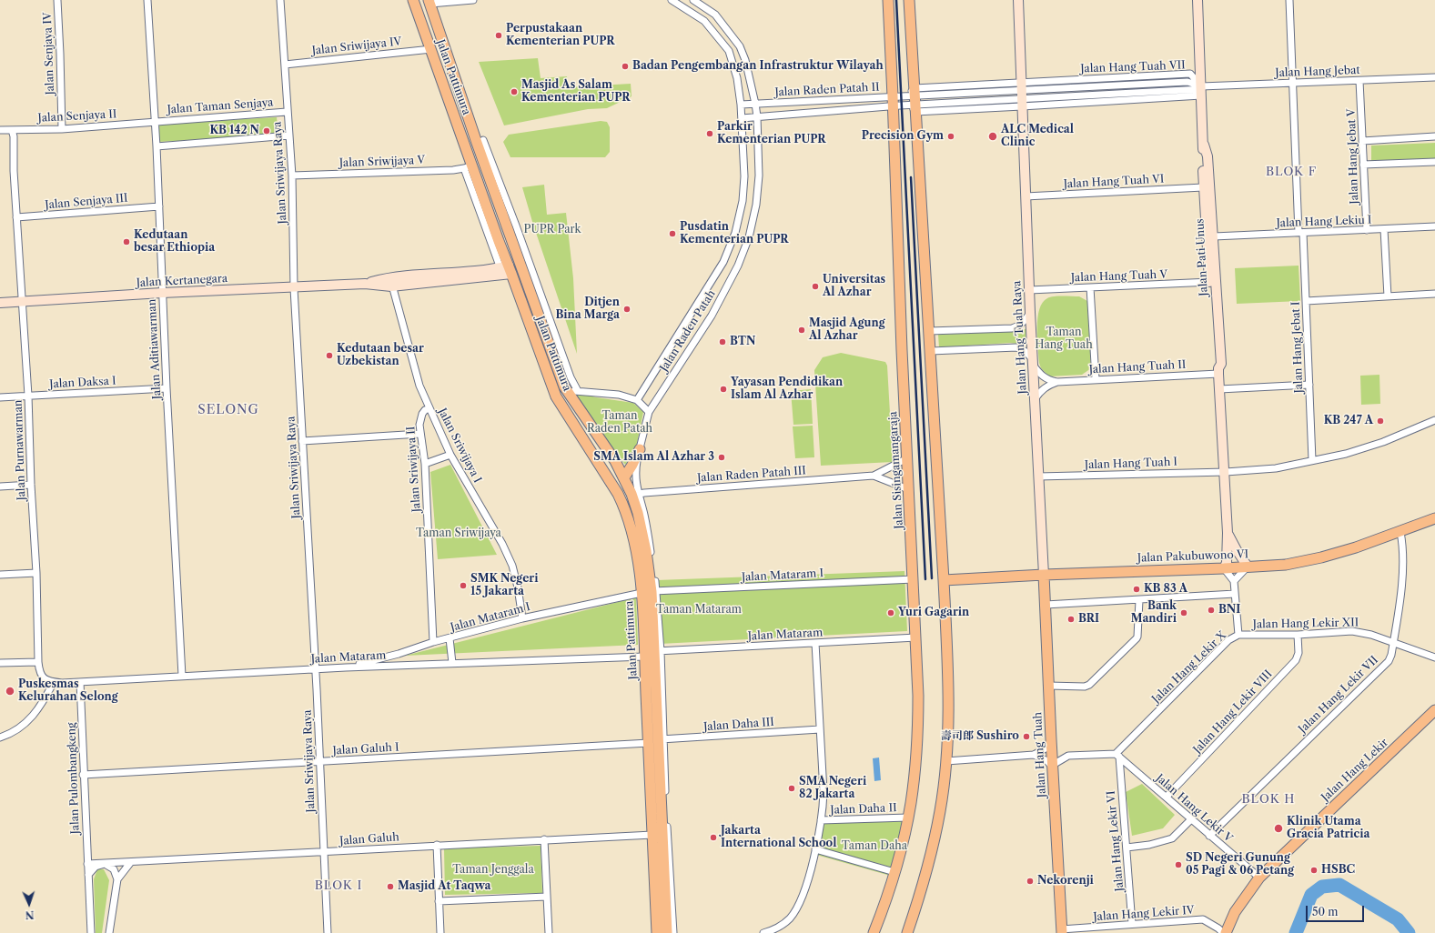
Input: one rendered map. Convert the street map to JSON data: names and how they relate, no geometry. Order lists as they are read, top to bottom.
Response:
{
  "streets": {
    "main road": [
      "Jalan Pattimura",
      "Jalan Sisingamangaraja",
      "Jalan Pakubuwono VI",
      "Jalan Hang Tuah",
      "Jalan Hang Lekir"
    ],
    "street": [
      "Jalan Sriwijaya IV",
      "Jalan Senjaya IV",
      "Jalan Hang Tuah VII",
      "Jalan Hang Jebat",
      "Jalan Raden Patah II",
      "Jalan Taman Senjaya",
      "Jalan Senjaya II",
      "Jalan Hang Jebat V",
      "Jalan Sriwijaya V",
      "Jalan Sriwijaya Raya",
      "Jalan Hang Tuah VI",
      "Jalan Senjaya III",
      "Jalan Hang Lekiu I",
      "Jalan Pati Unus",
      "Jalan Hang Tuah V",
      "Jalan Kertanegara",
      "Jalan Raden Patah",
      "Jalan Hang Tuah Raya",
      "Jalan Hang Jebat I",
      "Jalan Aditiawarman",
      "Jalan Hang Tuah II",
      "Jalan Daksa I",
      "Jalan Sriwijaya I",
      "Jalan Purnawarman",
      "Jalan Hang Tuah I",
      "Jalan Sriwijaya II",
      "Jalan Raden Patah III",
      "Jalan Mataram I",
      "Jalan Hang Lekir XII",
      "Jalan Mataram",
      "Jalan Hang Lekir X",
      "Jalan Hang Lekir VII",
      "Jalan Hang Lekir VIII",
      "Jalan Daha III",
      "Jalan Galuh I",
      "Jalan Pulombangkeng",
      "Jalan Hang Lekir V",
      "Jalan Daha II",
      "Jalan Galuh",
      "Jalan Hang Lekir VI",
      "Jalan Hang Lekir IV"
    ]
  },
  "crossings": [
    ["Jalan Sriwijaya IV", "Jalan Pattimura"],
    ["Jalan Sriwijaya IV", "Jalan Sriwijaya Raya"],
    ["Jalan Senjaya IV", "Jalan Senjaya II"],
    ["Jalan Hang Tuah VII", "Jalan Hang Jebat"],
    ["Jalan Hang Tuah VII", "Jalan Raden Patah II"],
    ["Jalan Hang Tuah VII", "Jalan Pati Unus"],
    ["Jalan Hang Tuah VII", "Jalan Hang Tuah Raya"],
    ["Jalan Hang Jebat", "Jalan Hang Jebat V"],
    ["Jalan Hang Jebat", "Jalan Pati Unus"],
    ["Jalan Hang Jebat", "Jalan Hang Jebat I"],
    ["Jalan Pattimura", "Jalan Sriwijaya V"],
    ["Jalan Pattimura", "Jalan Kertanegara"],
    ["Jalan Pattimura", "Jalan Raden Patah"],
    ["Jalan Pattimura", "Jalan Raden Patah III"],
    ["Jalan Pattimura", "Jalan Mataram I"],
    ["Jalan Pattimura", "Jalan Mataram"],
    ["Jalan Pattimura", "Jalan Daha III"],
    ["Jalan Pattimura", "Jalan Galuh I"],
    ["Jalan Pattimura", "Jalan Galuh"],
    ["Jalan Raden Patah II", "Jalan Raden Patah"],
    ["Jalan Raden Patah II", "Jalan Sisingamangaraja"],
    ["Jalan Taman Senjaya", "Jalan Senjaya II"],
    ["Jalan Taman Senjaya", "Jalan Sriwijaya Raya"],
    ["Jalan Taman Senjaya", "Jalan Aditiawarman"],
    ["Jalan Senjaya II", "Jalan Aditiawarman"],
    ["Jalan Senjaya II", "Jalan Purnawarman"],
    ["Jalan Hang Jebat V", "Jalan Hang Lekiu I"],
    ["Jalan Sriwijaya V", "Jalan Sriwijaya Raya"],
    ["Jalan Sriwijaya Raya", "Jalan Kertanegara"],
    ["Jalan Sriwijaya Raya", "Jalan Mataram"],
    ["Jalan Sriwijaya Raya", "Jalan Galuh I"],
    ["Jalan Sriwijaya Raya", "Jalan Galuh"],
    ["Jalan Hang Tuah VI", "Jalan Pati Unus"],
    ["Jalan Hang Tuah VI", "Jalan Hang Tuah Raya"],
    ["Jalan Senjaya III", "Jalan Aditiawarman"],
    ["Jalan Senjaya III", "Jalan Purnawarman"],
    ["Jalan Hang Lekiu I", "Jalan Pati Unus"],
    ["Jalan Hang Lekiu I", "Jalan Hang Jebat I"],
    ["Jalan Pati Unus", "Jalan Hang Tuah V"],
    ["Jalan Pati Unus", "Jalan Hang Tuah II"],
    ["Jalan Pati Unus", "Jalan Hang Tuah I"],
    ["Jalan Pati Unus", "Jalan Pakubuwono VI"],
    ["Jalan Hang Tuah V", "Jalan Hang Tuah Raya"],
    ["Jalan Kertanegara", "Jalan Aditiawarman"],
    ["Jalan Kertanegara", "Jalan Sriwijaya I"],
    ["Jalan Kertanegara", "Jalan Purnawarman"],
    ["Jalan Raden Patah", "Jalan Raden Patah III"],
    ["Jalan Hang Tuah Raya", "Jalan Hang Tuah II"],
    ["Jalan Hang Tuah Raya", "Jalan Hang Tuah I"],
    ["Jalan Hang Tuah Raya", "Jalan Pakubuwono VI"],
    ["Jalan Hang Tuah Raya", "Jalan Hang Tuah"],
    ["Jalan Hang Jebat I", "Jalan Hang Tuah I"],
    ["Jalan Aditiawarman", "Jalan Daksa I"],
    ["Jalan Aditiawarman", "Jalan Mataram"],
    ["Jalan Daksa I", "Jalan Purnawarman"],
    ["Jalan Sriwijaya I", "Jalan Sriwijaya II"],
    ["Jalan Sriwijaya I", "Jalan Mataram I"],
    ["Jalan Purnawarman", "Jalan Mataram"],
    ["Jalan Sriwijaya II", "Jalan Mataram I"],
    ["Jalan Sisingamangaraja", "Jalan Raden Patah III"],
    ["Jalan Sisingamangaraja", "Jalan Mataram I"],
    ["Jalan Sisingamangaraja", "Jalan Mataram"],
    ["Jalan Sisingamangaraja", "Jalan Daha II"],
    ["Jalan Pakubuwono VI", "Jalan Hang Lekir VII"],
    ["Jalan Pakubuwono VI", "Jalan Hang Tuah"],
    ["Jalan Mataram I", "Jalan Mataram"],
    ["Jalan Hang Lekir XII", "Jalan Hang Lekir X"],
    ["Jalan Hang Lekir XII", "Jalan Hang Lekir VII"],
    ["Jalan Hang Lekir XII", "Jalan Hang Lekir VIII"],
    ["Jalan Mataram", "Jalan Pulombangkeng"],
    ["Jalan Hang Lekir X", "Jalan Hang Lekir V"],
    ["Jalan Hang Lekir X", "Jalan Hang Lekir VI"],
    ["Jalan Hang Lekir VII", "Jalan Hang Lekir V"],
    ["Jalan Hang Lekir VIII", "Jalan Hang Lekir V"],
    ["Jalan Galuh I", "Jalan Pulombangkeng"],
    ["Jalan Hang Tuah", "Jalan Hang Lekir IV"],
    ["Jalan Hang Lekir", "Jalan Hang Lekir V"],
    ["Jalan Hang Lekir", "Jalan Hang Lekir IV"],
    ["Jalan Pulombangkeng", "Jalan Galuh"],
    ["Jalan Hang Lekir V", "Jalan Hang Lekir VI"],
    ["Jalan Hang Lekir VI", "Jalan Hang Lekir IV"]
  ],
  "districts": [
    "BLOK F",
    "SELONG",
    "BLOK H",
    "BLOK I"
  ],
  "parks": [
    "PUPR Park",
    "Taman Hang Tuah",
    "Taman Raden Patah",
    "Taman Sriwijaya",
    "Taman Mataram",
    "Taman Daha",
    "Taman Jenggala"
  ],
  "places": [
    "Perpustakaan Kementerian PUPR",
    "Badan Pengembangan Infrastruktur Wilayah",
    "Masjid As Salam Kementerian PUPR",
    "KB 142 N",
    "Parkir Kementerian PUPR",
    "Precision Gym",
    "ALC Medical Clinic",
    "Pusdatin Kementerian PUPR",
    "Kedutaan besar Ethiopia",
    "Universitas Al Azhar",
    "Ditjen Bina Marga",
    "Masjid Agung Al Azhar",
    "BTN",
    "Kedutaan besar Uzbekistan",
    "Yayasan Pendidikan Islam Al Azhar",
    "KB 247 A",
    "SMA Islam Al Azhar 3",
    "SMK Negeri 15 Jakarta",
    "KB 83 A",
    "BNI",
    "Yuri Gagarin",
    "Bank Mandiri",
    "BRI",
    "Puskesmas Kelurahan Selong",
    "壽司郎 Sushiro",
    "SMA Negeri 82 Jakarta",
    "Klinik Utama Gracia Patricia",
    "Jakarta International School",
    "SD Negeri Gunung 05 Pagi & 06 Petang",
    "HSBC",
    "Nekorenji",
    "Masjid At Taqwa"
  ],
  "scale_bar": "50 m",
  "north": "bottom"
}
